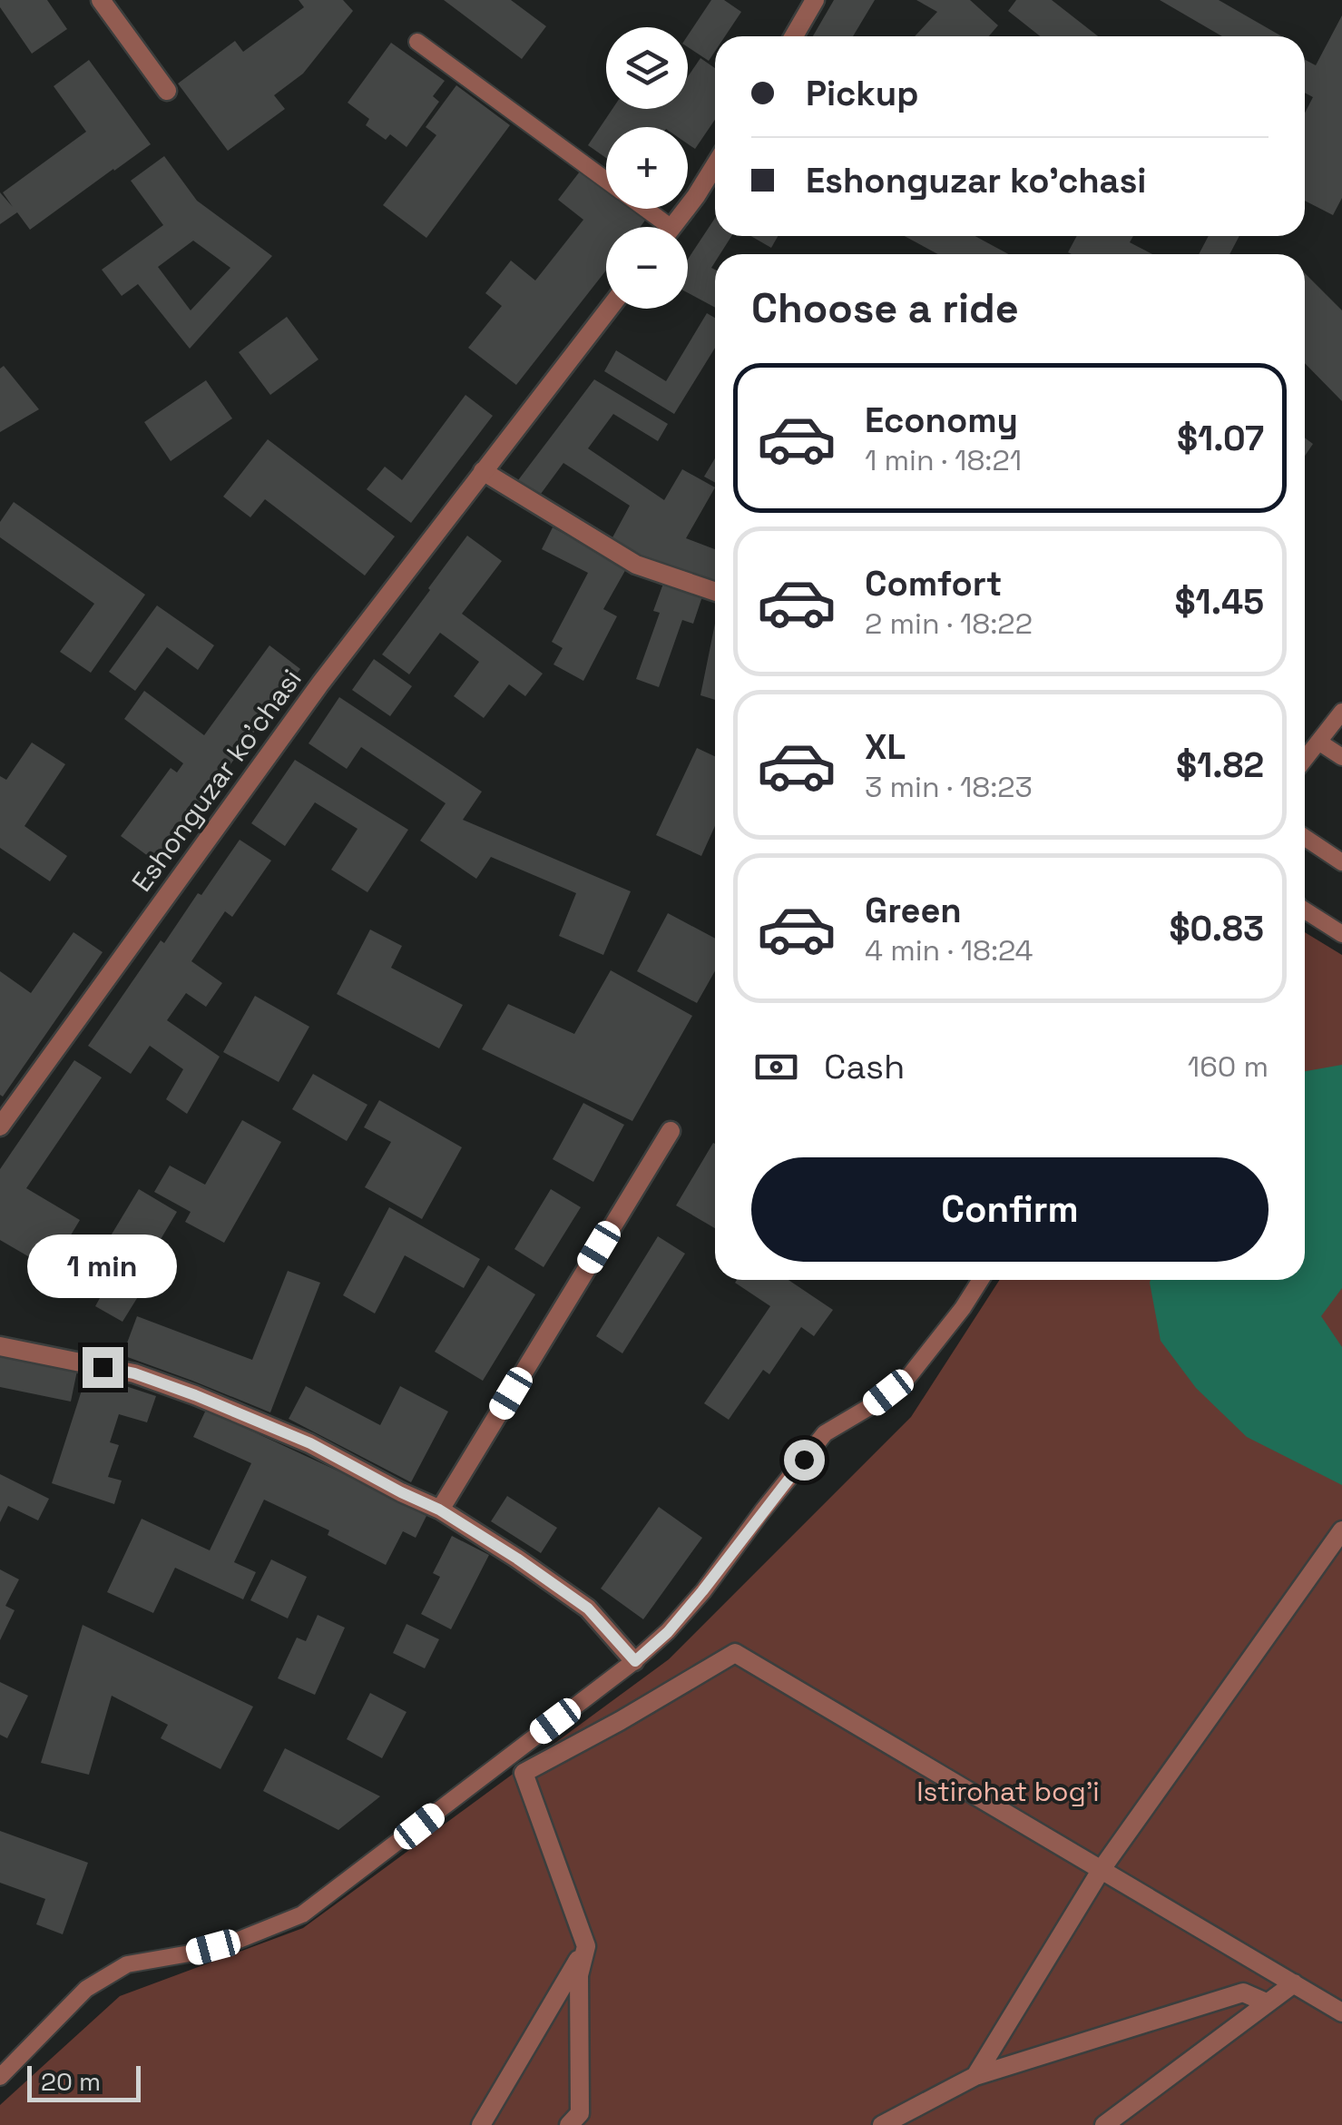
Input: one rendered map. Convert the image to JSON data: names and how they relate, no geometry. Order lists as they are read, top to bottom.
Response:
{
  "streets": {
    "street": ["Eshonguzar ko'chasi"]
  },
  "parks": ["Istirohat bog'i"],
  "scale_bar": "20 m",
  "page": {
    "map_buttons": ["+", "−"],
    "banner": ["Pickup", "Eshonguzar ko'chasi"],
    "heading": "Choose a ride",
    "list": [
      {
        "name": "Economy",
        "note": "1 min · 18:21",
        "value": "$1.07"
      },
      {
        "name": "Comfort",
        "note": "2 min · 18:22",
        "value": "$1.45"
      },
      {
        "name": "XL",
        "note": "3 min · 18:23",
        "value": "$1.82"
      },
      {
        "name": "Green",
        "note": "4 min · 18:24",
        "value": "$0.83"
      }
    ],
    "pay": ["Cash", "160 m"],
    "buttons": "Confirm",
    "bubble": "1 min",
    "scale": "20 m"
  }
}
